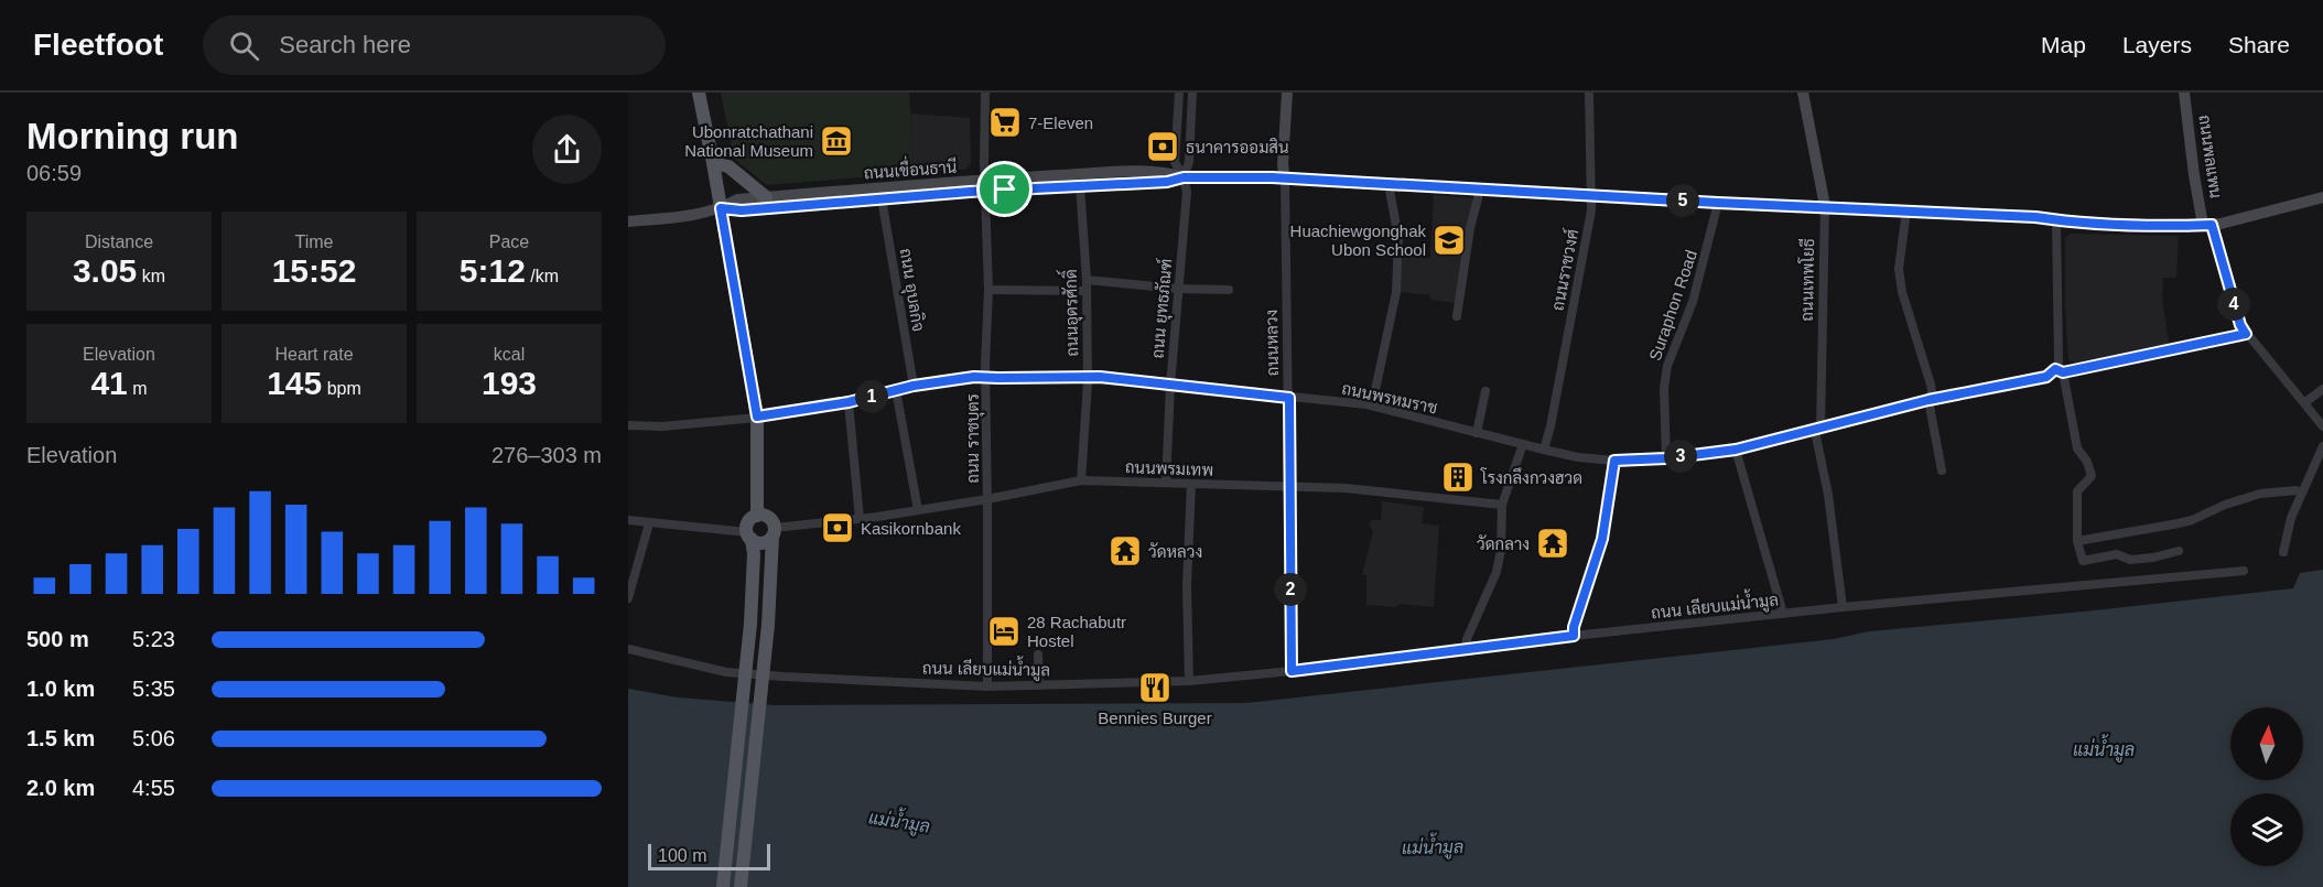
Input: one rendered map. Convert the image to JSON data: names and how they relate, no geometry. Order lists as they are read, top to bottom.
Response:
{
  "streets": {
    "street": [
      "ถนนพลแพน",
      "ถนนเขื่อนธานี",
      "ถนนราชวงศ์",
      "ถนนเทพโยธี",
      "ถนน อุบลกิจ",
      "Suraphon Road",
      "ถนน ยุทธภัณฑ์",
      "ถนนอุดรศักดิ์",
      "ถนนหลวง",
      "ถนนพรหมราช",
      "ถนน ราชบุตร",
      "ถนนพรมเทพ",
      "ถนน เลียบแม่น้ำมูล"
    ]
  },
  "crossings": [
    ["ถนนพลแพน", "ถนนเขื่อนธานี"],
    ["ถนนเขื่อนธานี", "ถนนราชวงศ์"],
    ["ถนนเขื่อนธานี", "ถนนเทพโยธี"],
    ["ถนนเขื่อนธานี", "ถนน อุบลกิจ"],
    ["ถนนเขื่อนธานี", "Suraphon Road"],
    ["ถนนเขื่อนธานี", "ถนน ยุทธภัณฑ์"],
    ["ถนนเขื่อนธานี", "ถนนอุดรศักดิ์"],
    ["ถนนเขื่อนธานี", "ถนนหลวง"],
    ["ถนนเขื่อนธานี", "ถนน ราชบุตร"],
    ["ถนนราชวงศ์", "ถนนพรหมราช"],
    ["ถนนเทพโยธี", "ถนนพรหมราช"],
    ["ถนนเทพโยธี", "ถนน เลียบแม่น้ำมูล"],
    ["ถนน อุบลกิจ", "ถนนพรหมราช"],
    ["Suraphon Road", "ถนนพรหมราช"],
    ["ถนน ยุทธภัณฑ์", "ถนนพรหมราช"],
    ["ถนน ยุทธภัณฑ์", "ถนนพรมเทพ"],
    ["ถนนอุดรศักดิ์", "ถนนพรหมราช"],
    ["ถนนอุดรศักดิ์", "ถนนพรมเทพ"],
    ["ถนนหลวง", "ถนนพรหมราช"],
    ["ถนนหลวง", "ถนนพรมเทพ"],
    ["ถนนหลวง", "ถนน เลียบแม่น้ำมูล"],
    ["ถนนพรหมราช", "ถนน ราชบุตร"],
    ["ถนน ราชบุตร", "ถนนพรมเทพ"],
    ["ถนน ราชบุตร", "ถนน เลียบแม่น้ำมูล"]
  ],
  "water": ["แม่น้ำมูล"],
  "places": {
    "supermarket": ["7-Eleven"],
    "museum": ["Ubonratchathani National Museum"],
    "bank": ["ธนาคารออมสิน", "Kasikornbank"],
    "school or university": ["Huachiewgonghak Ubon School"],
    "building": ["โรงกลึงกวงฮวด"],
    "temple": ["วัดกลาง", "วัดหลวง"],
    "hotel": ["28 Rachabutr Hostel"],
    "restaurant": ["Bennies Burger"]
  },
  "scale_bar": "100 m",
  "north": "top",
  "page": {
    "header": "Fleetfoot",
    "search": "Search here",
    "nav": ["Map", "Layers", "Share"],
    "heading": ["Morning run", "06:59"],
    "pins": [
      "5",
      "4",
      "1",
      "3",
      "2"
    ],
    "stats": [
      ["Distance", "3.05 km"],
      ["Time", "15:52"],
      ["Pace", "5:12 /km"],
      ["Elevation", "41 m"],
      ["Heart rate", "145 bpm"],
      ["kcal", "193"]
    ],
    "chart": ["Elevation", "276–303 m"],
    "list": [
      {
        "name": "500 m",
        "note": "5:23"
      },
      {
        "name": "1.0 km",
        "note": "5:35"
      },
      {
        "name": "1.5 km",
        "note": "5:06"
      },
      {
        "name": "2.0 km",
        "note": "4:55"
      }
    ],
    "scale": "100 m"
  }
}
